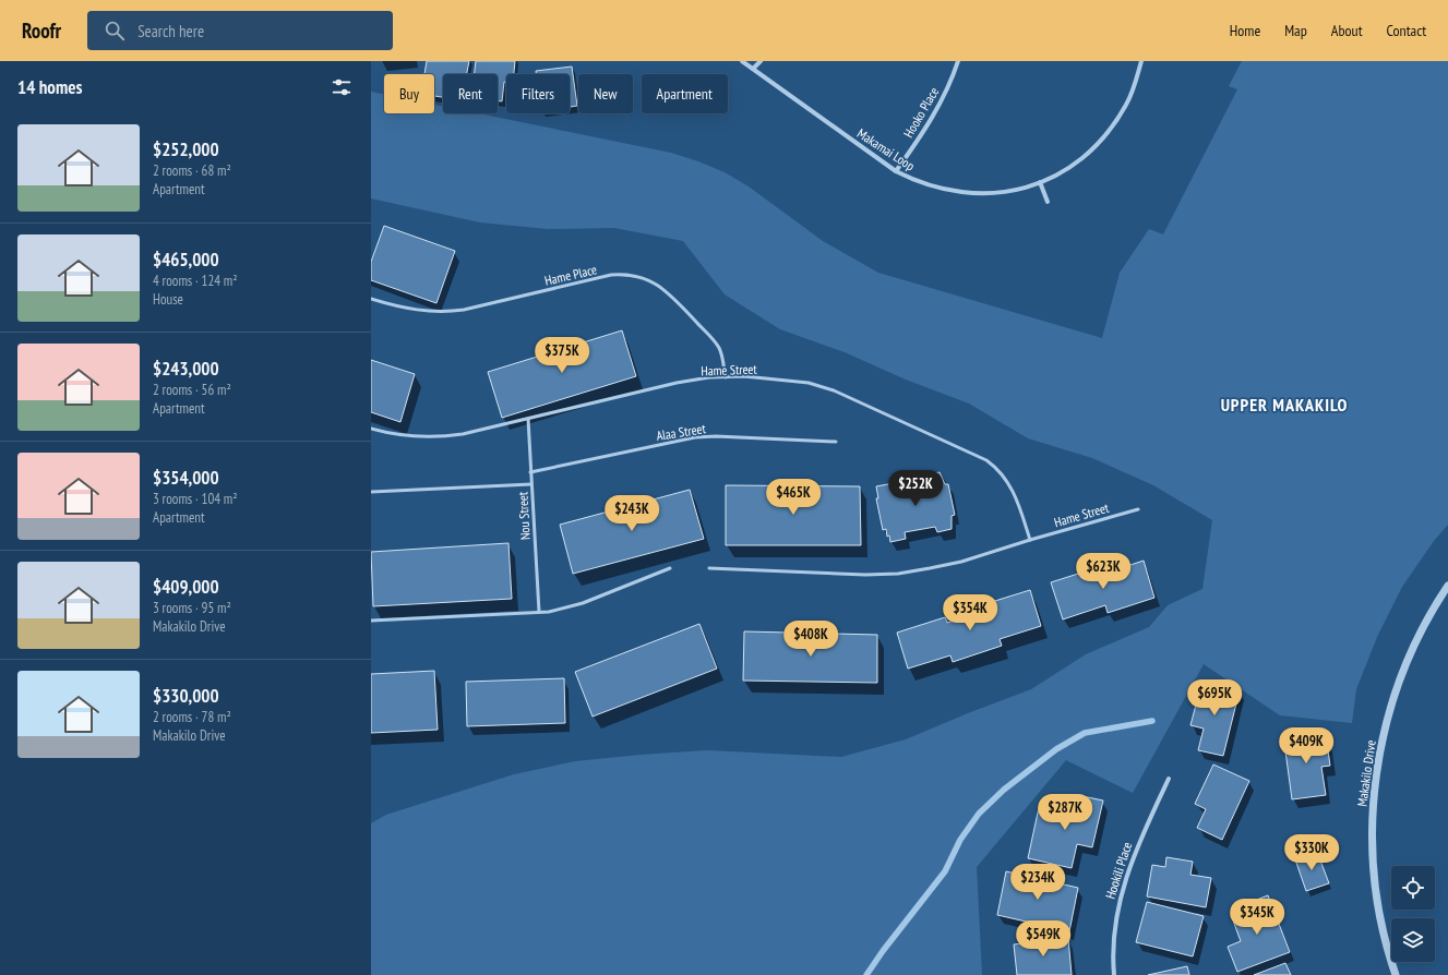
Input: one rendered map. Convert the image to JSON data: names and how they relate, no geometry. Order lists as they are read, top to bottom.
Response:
{
  "streets": {
    "street": [
      "Hooko Place",
      "Makamai Loop",
      "Makakilo Drive",
      "Hookili Place"
    ],
    "lane": [
      "Hame Place",
      "Hame Street",
      "Alaa Street",
      "Nou Street"
    ]
  },
  "crossings": [
    ["Hooko Place", "Makamai Loop"],
    ["Hame Place", "Hame Street"],
    ["Hame Street", "Nou Street"],
    ["Alaa Street", "Nou Street"]
  ],
  "districts": ["UPPER MAKAKILO"],
  "page": {
    "header": "Roofr",
    "search": "Search here",
    "nav": [
      "Home",
      "Map",
      "About",
      "Contact"
    ],
    "heading": "14 homes",
    "chip": [
      "Buy",
      "Rent",
      "Filters",
      "New",
      "Apartment"
    ],
    "list": [
      {
        "name": "$252,000",
        "note": "2 rooms · 68 m² · Apartment"
      },
      {
        "name": "$465,000",
        "note": "4 rooms · 124 m² · House"
      },
      {
        "name": "$243,000",
        "note": "2 rooms · 56 m² · Apartment"
      },
      {
        "name": "$354,000",
        "note": "3 rooms · 104 m² · Apartment"
      },
      {
        "name": "$409,000",
        "note": "3 rooms · 95 m² · Makakilo Drive"
      },
      {
        "name": "$330,000",
        "note": "2 rooms · 78 m² · Makakilo Drive"
      }
    ],
    "price": [
      "$375K",
      "$252K",
      "$465K",
      "$243K",
      "$623K",
      "$354K",
      "$408K",
      "$695K",
      "$409K",
      "$287K",
      "$330K",
      "$234K",
      "$345K",
      "$549K"
    ]
  }
}
